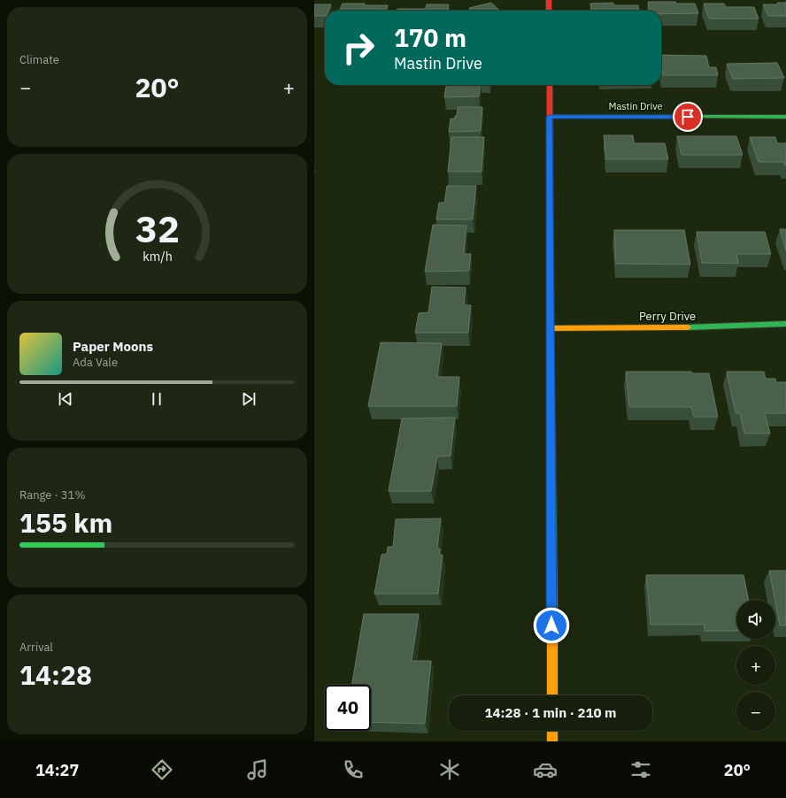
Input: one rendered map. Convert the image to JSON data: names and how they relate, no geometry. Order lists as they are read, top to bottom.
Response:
{
  "streets": {
    "street": ["Mastin Drive", "Perry Drive"]
  },
  "page": {
    "tile": [
      "Climate",
      ["Range · 31%", "155 km"],
      ["Arrival", "14:28"]
    ],
    "turn": ["170 m", "Mastin Drive"],
    "heat": ["−", "20°", "+"],
    "song": ["Paper Moons", "Ada Vale"],
    "map_buttons": ["+", "−"],
    "limit": "40",
    "trip": "14:28 · 1 min · 210 m",
    "tabs": ["14:27", "20°"],
    "gauge": ["32", "km/h"]
  }
}
